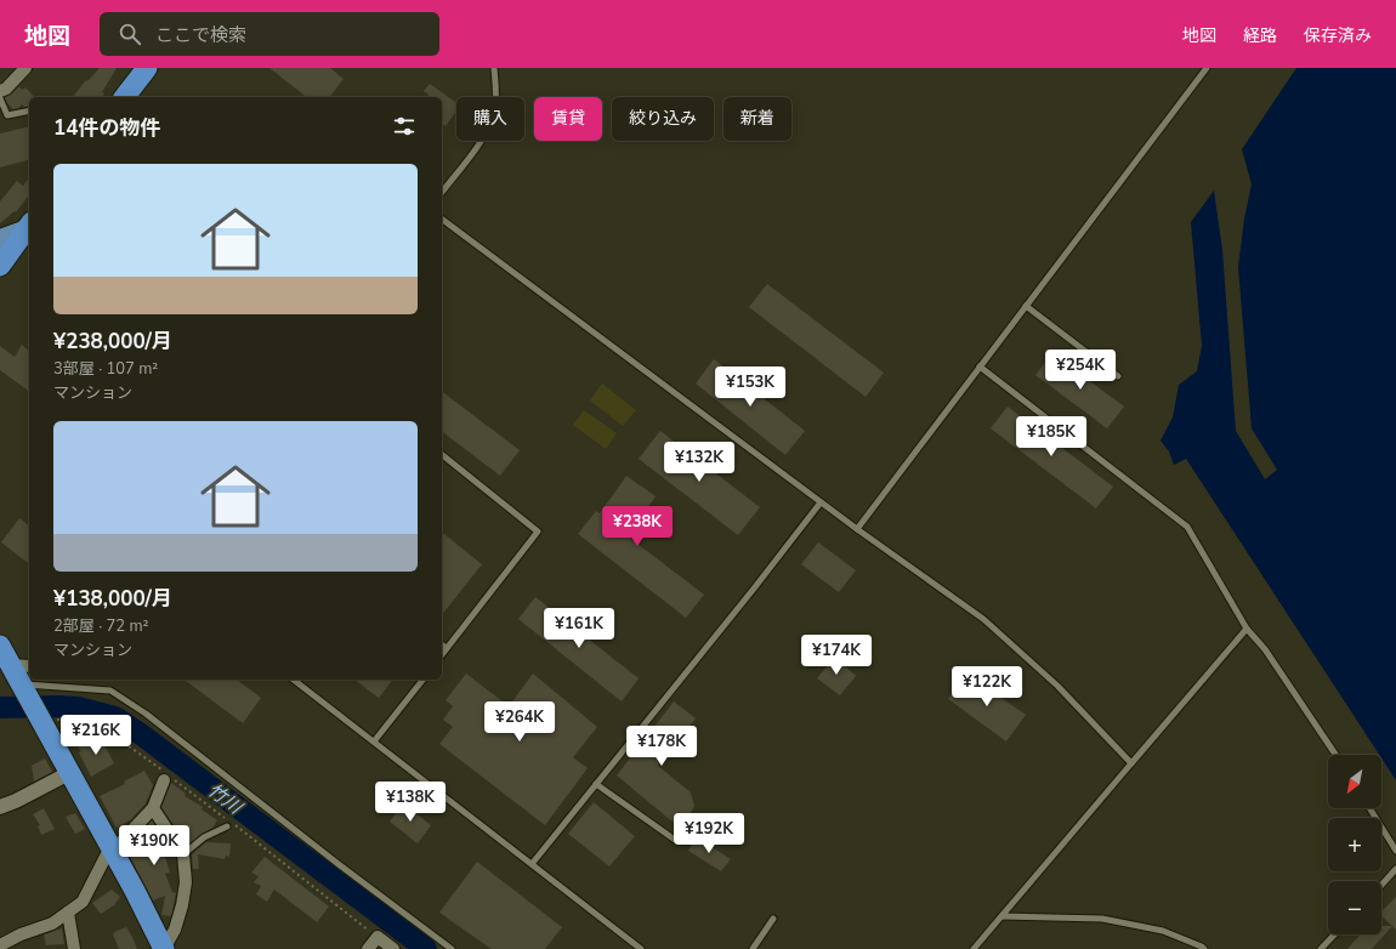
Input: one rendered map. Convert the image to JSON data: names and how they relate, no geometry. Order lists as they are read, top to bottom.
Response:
{
  "water": ["竹川"],
  "north": "bottom left",
  "page": {
    "header": "地図",
    "search": "ここで検索",
    "nav": ["地図", "経路", "保存済み"],
    "chip": [
      "購入",
      "賃貸",
      "絞り込み",
      "新着"
    ],
    "heading": "14件の物件",
    "list": [
      {
        "name": "¥238,000/月",
        "note": "3部屋 · 107 m² · マンション"
      },
      {
        "name": "¥138,000/月",
        "note": "2部屋 · 72 m² · マンション"
      }
    ],
    "price": [
      "¥254K",
      "¥153K",
      "¥185K",
      "¥132K",
      "¥238K",
      "¥161K",
      "¥174K",
      "¥122K",
      "¥264K",
      "¥216K",
      "¥178K",
      "¥138K",
      "¥192K",
      "¥190K"
    ],
    "map_buttons": ["+", "−"]
  }
}
